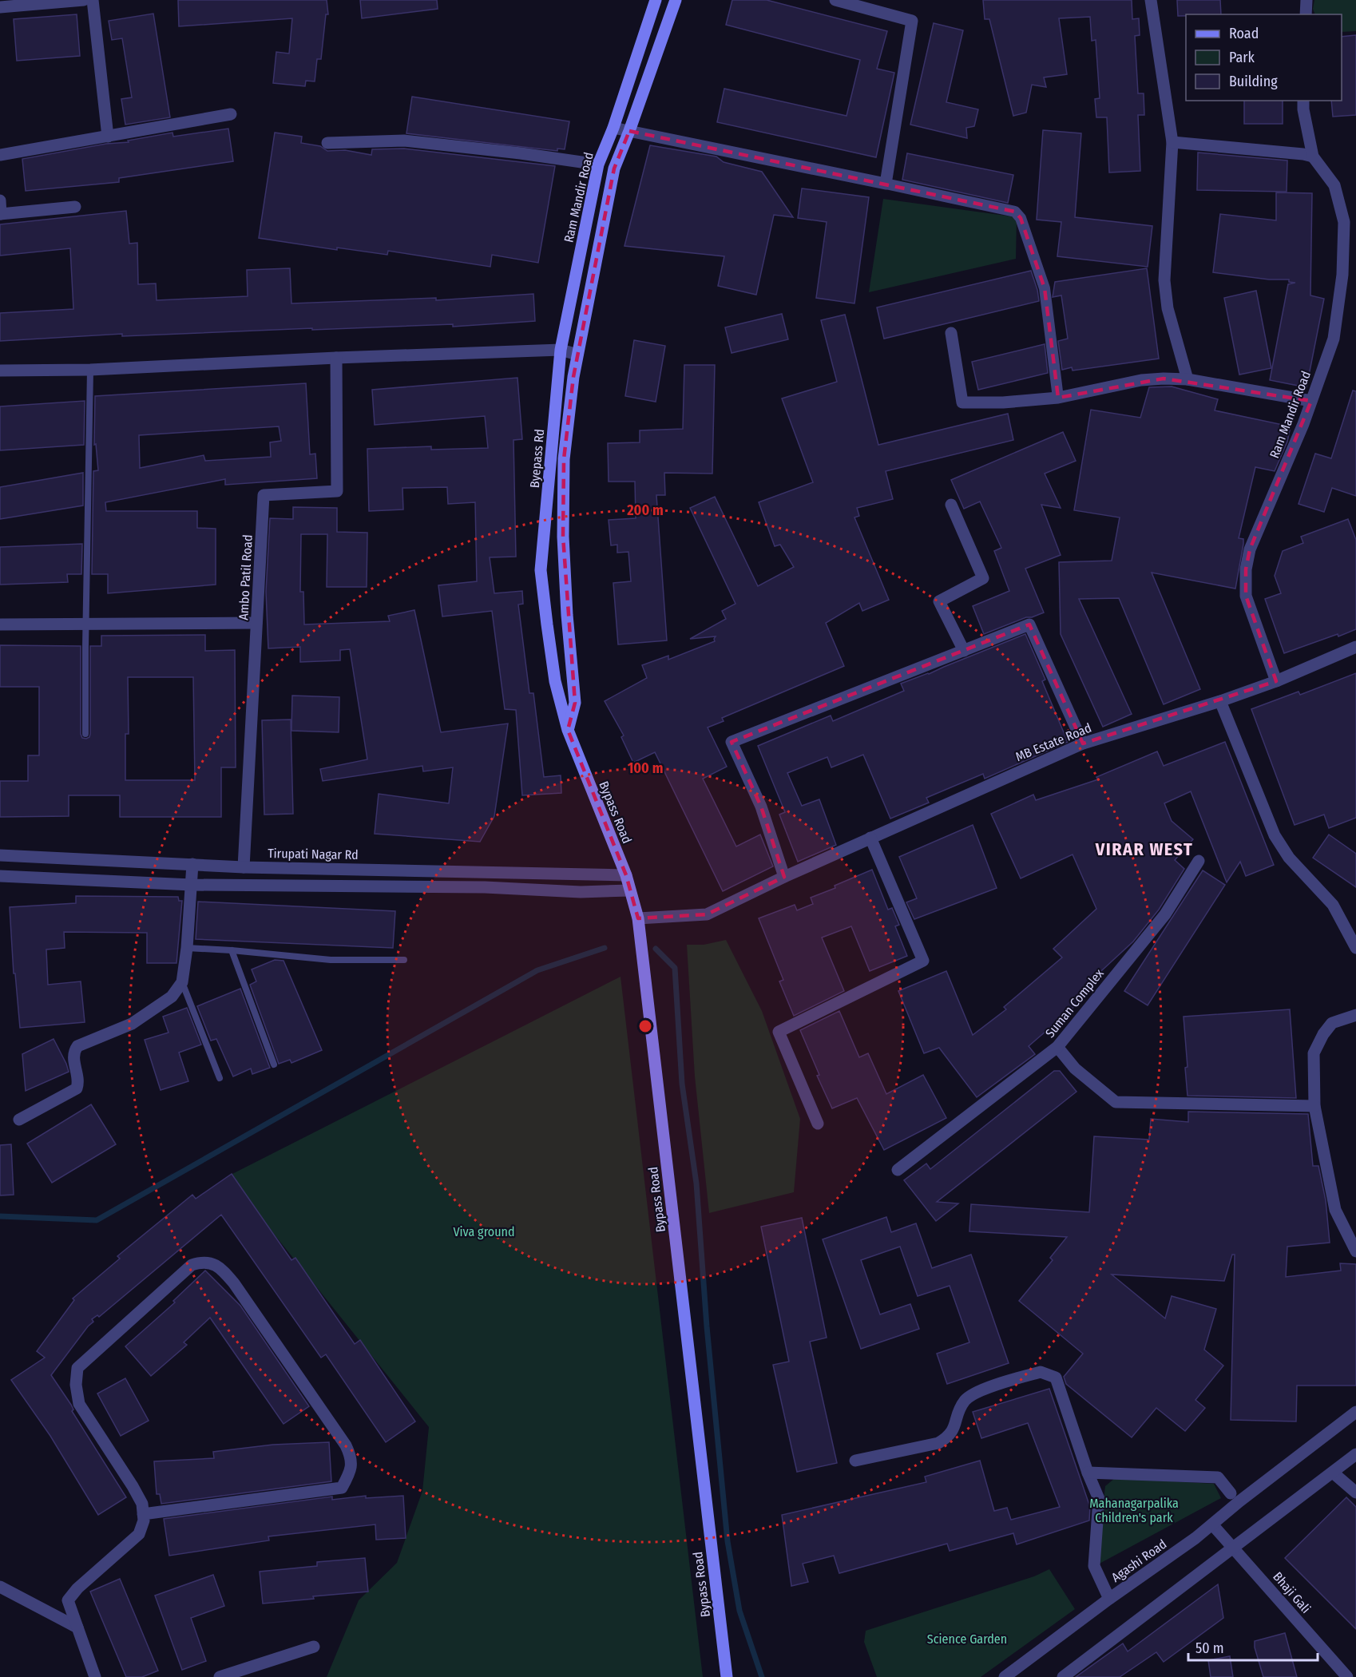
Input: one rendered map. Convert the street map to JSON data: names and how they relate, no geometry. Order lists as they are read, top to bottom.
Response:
{
  "streets": {
    "main road": ["Ram Mandir Road", "Byepass Rd", "Bypass Road"],
    "street": [
      "Ambo Patil Road",
      "MB Estate Road",
      "Tirupati Nagar Rd",
      "Suman Complex",
      "Agashi Road",
      "Bhaji Gali"
    ]
  },
  "crossings": [
    ["Ram Mandir Road", "Byepass Rd"],
    ["Ram Mandir Road", "MB Estate Road"],
    ["Byepass Rd", "Bypass Road"],
    ["Ambo Patil Road", "Tirupati Nagar Rd"],
    ["MB Estate Road", "Bypass Road"],
    ["Bypass Road", "Tirupati Nagar Rd"],
    ["Agashi Road", "Bhaji Gali"]
  ],
  "districts": ["VIRAR WEST"],
  "parks": ["Viva ground", "Mahanagarpalika Children's park", "Science Garden"],
  "legend": ["Road", "Park", "Building"],
  "scale_bar": "50 m",
  "rings": ["200 m", "100 m"]
}
